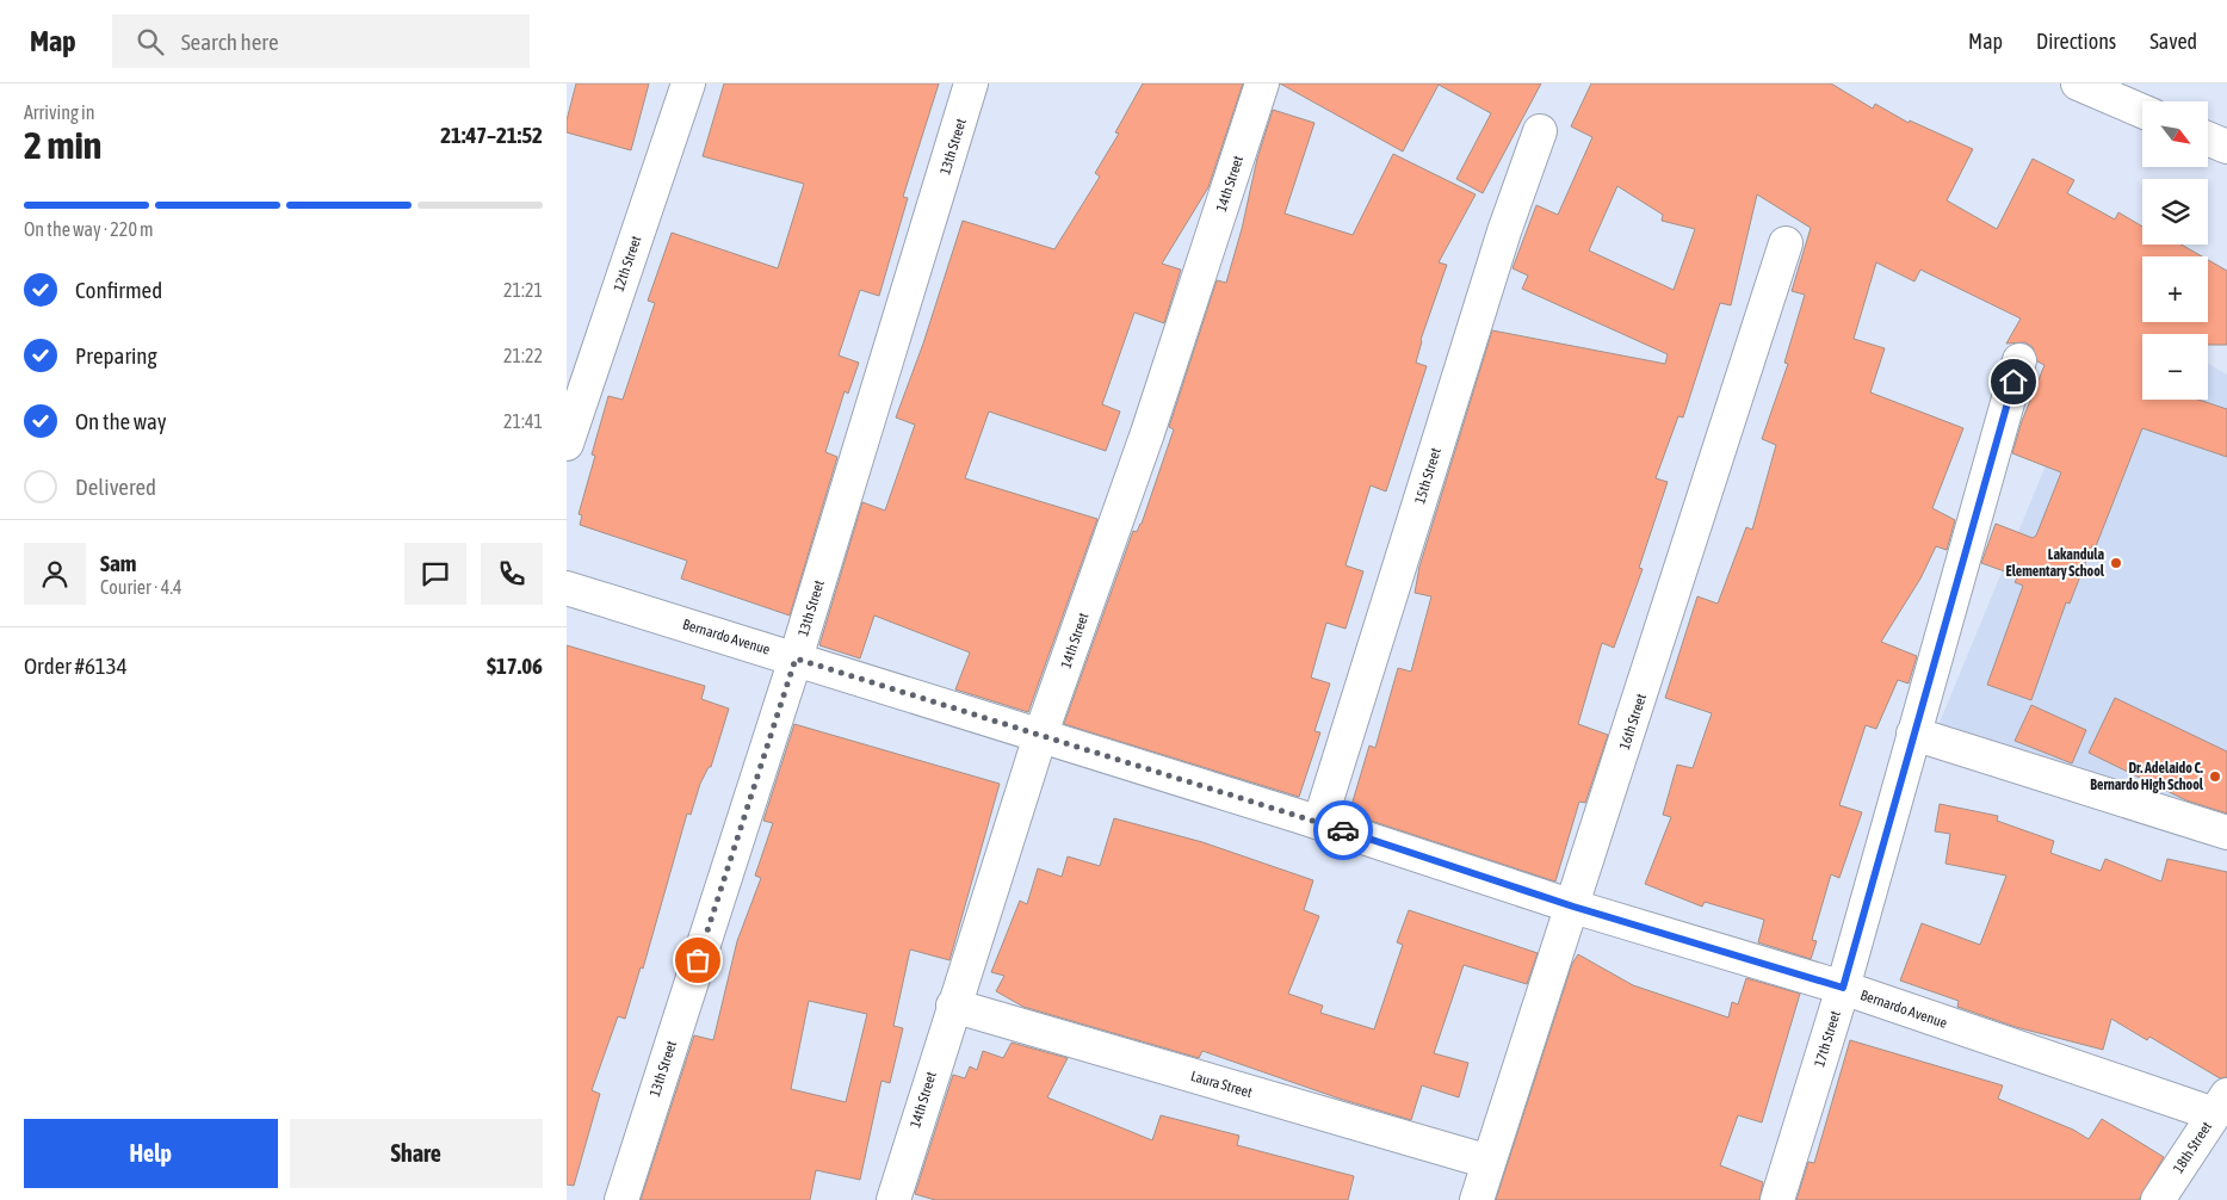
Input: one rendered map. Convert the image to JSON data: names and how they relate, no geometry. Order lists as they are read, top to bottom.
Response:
{
  "streets": {
    "street": [
      "13th Street",
      "14th Street",
      "12th Street",
      "15th Street",
      "Bernardo Avenue",
      "16th Street",
      "17th Street",
      "Laura Street",
      "18th Street"
    ]
  },
  "crossings": [
    ["13th Street", "Bernardo Avenue"],
    ["14th Street", "Bernardo Avenue"],
    ["14th Street", "Laura Street"],
    ["15th Street", "Bernardo Avenue"],
    ["Bernardo Avenue", "16th Street"],
    ["Bernardo Avenue", "17th Street"],
    ["Bernardo Avenue", "18th Street"],
    ["16th Street", "Laura Street"]
  ],
  "places": ["Lakandula Elementary School", "Dr. Adelaido C. Bernardo High School"],
  "north": "bottom right",
  "page": {
    "header": "Map",
    "search": "Search here",
    "nav": ["Map", "Directions", "Saved"],
    "heading": ["2 min", "Arriving in", "21:47–21:52"],
    "panel": [
      "Sam",
      "Courier · 4.4",
      "Order #6134",
      "$17.06"
    ],
    "map_buttons": ["+", "−"],
    "bar": "On the way · 220 m",
    "list": [
      ["Confirmed", "21:21"],
      ["Preparing", "21:22"],
      ["On the way", "21:41"],
      "Delivered"
    ],
    "buttons": ["Help", "Share"]
  }
}
